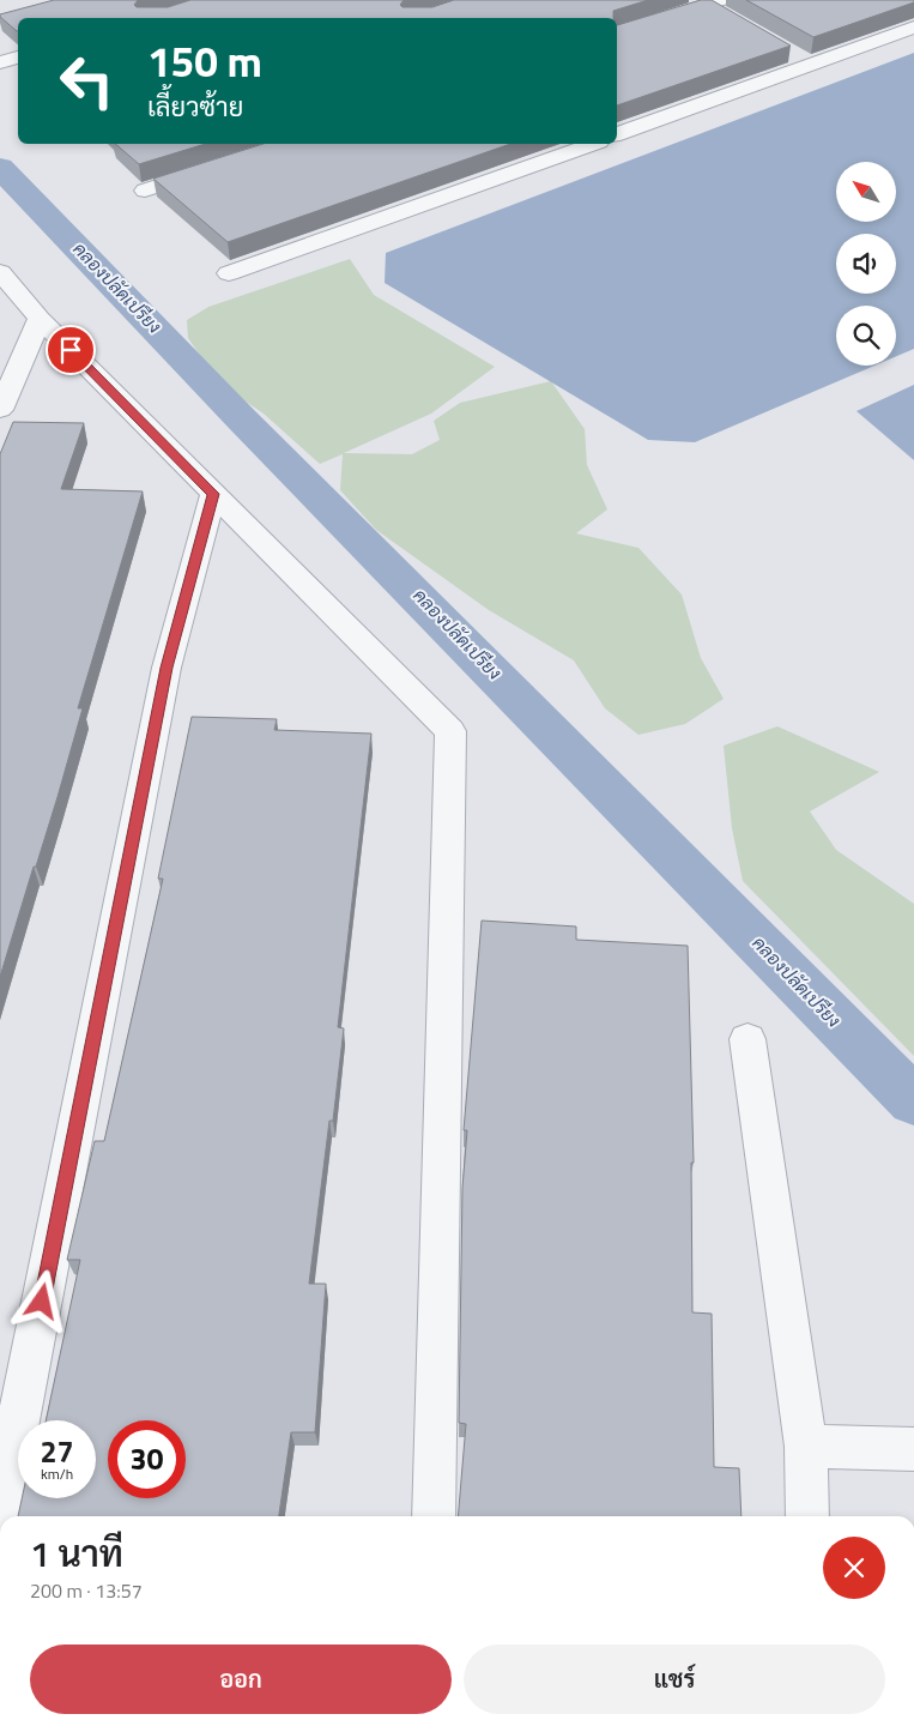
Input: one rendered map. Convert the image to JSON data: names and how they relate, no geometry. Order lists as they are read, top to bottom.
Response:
{
  "water": ["คลองปลัดเปรียง"],
  "north": "top left",
  "page": {
    "turn": ["150 m", "เลี้ยวซ้าย"],
    "speed": "27 km/h",
    "limit": "30",
    "heading": ["1 นาที", "200 m · 13:57"],
    "buttons": ["ออก", "แชร์"]
  }
}
